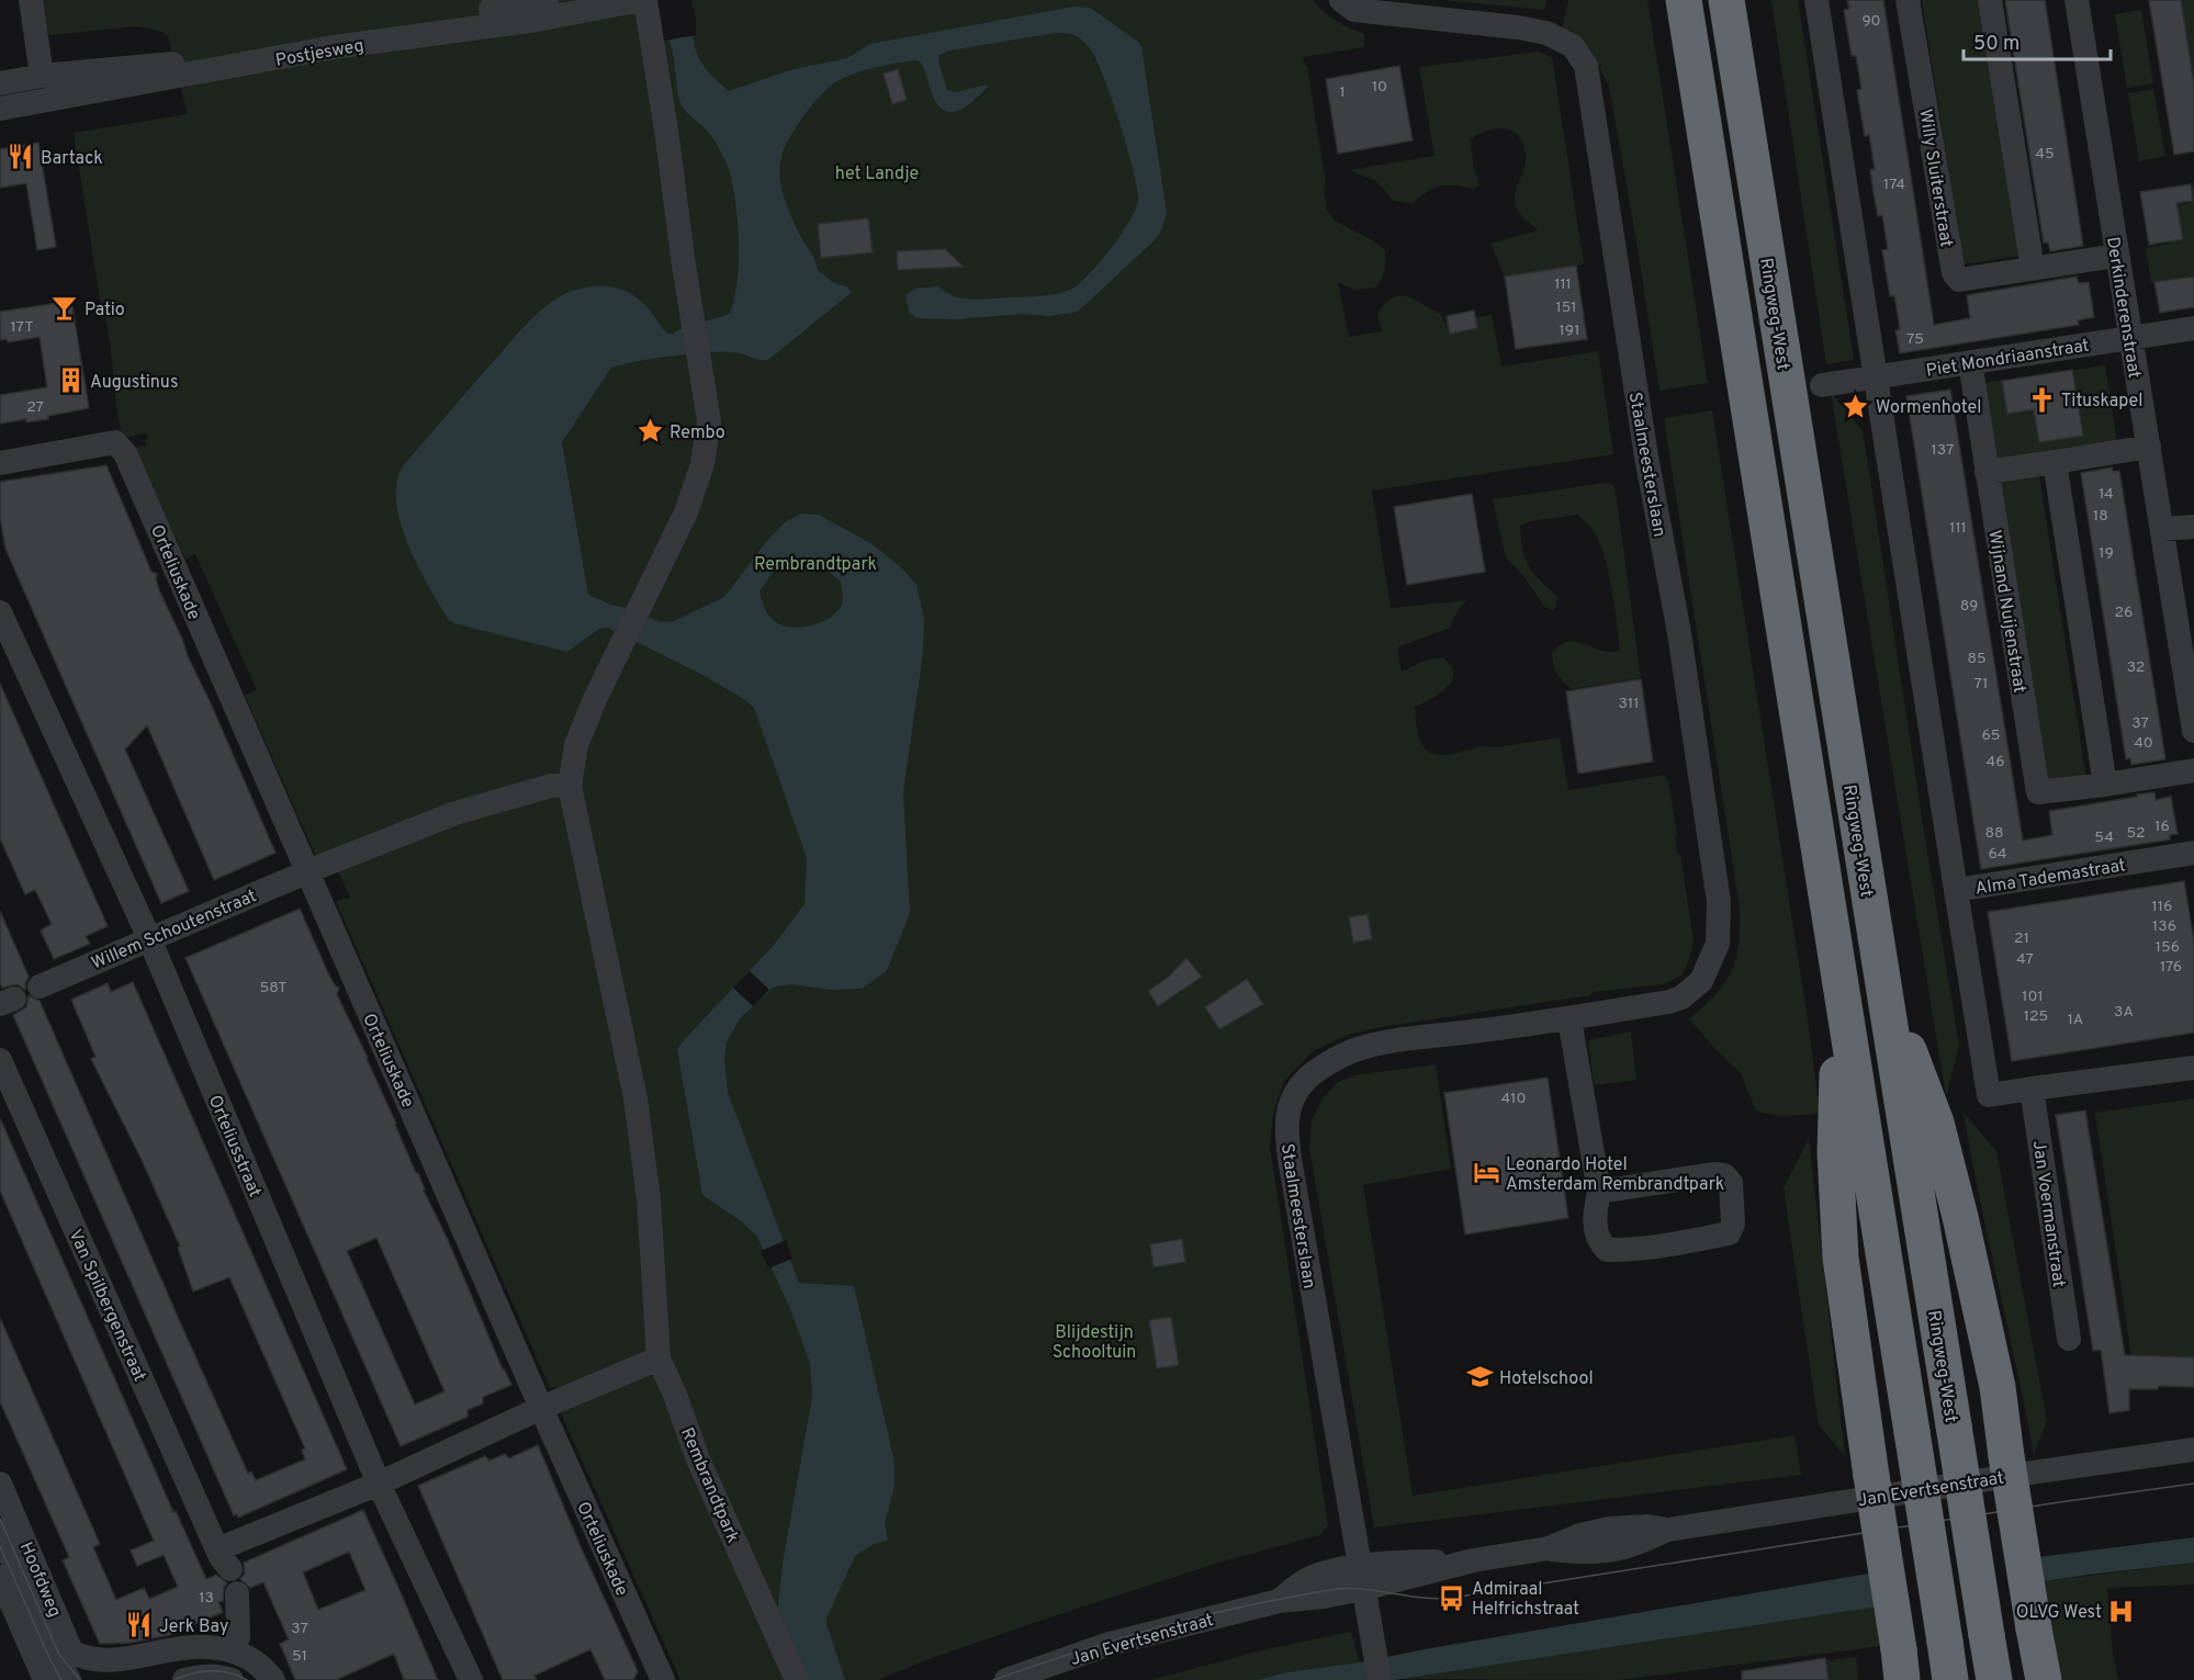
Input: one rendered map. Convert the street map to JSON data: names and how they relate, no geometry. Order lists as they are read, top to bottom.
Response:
{
  "streets": {
    "highway": ["Ringweg-West"],
    "street": [
      "Postjesweg",
      "Willy Sluiterstraat",
      "Derkinderenstraat",
      "Piet Mondriaanstraat",
      "Staalmeesterslaan",
      "Orteliuskade",
      "Wijnand Nuijenstraat",
      "Alma Tademastraat",
      "Willem Schoutenstraat",
      "Orteliusstraat",
      "Jan Voermanstraat",
      "Van Spilbergenstraat",
      "Rembrandtpark",
      "Jan Evertsenstraat",
      "Hoofdweg"
    ]
  },
  "crossings": [
    ["Willy Sluiterstraat", "Derkinderenstraat"],
    ["Derkinderenstraat", "Piet Mondriaanstraat"],
    ["Piet Mondriaanstraat", "Wijnand Nuijenstraat"],
    ["Staalmeesterslaan", "Jan Evertsenstraat"],
    ["Orteliuskade", "Willem Schoutenstraat"],
    ["Orteliuskade", "Van Spilbergenstraat"],
    ["Alma Tademastraat", "Jan Voermanstraat"],
    ["Willem Schoutenstraat", "Orteliusstraat"],
    ["Willem Schoutenstraat", "Rembrandtpark"],
    ["Orteliusstraat", "Van Spilbergenstraat"],
    ["Van Spilbergenstraat", "Rembrandtpark"]
  ],
  "parks": ["het Landje", "Rembrandtpark", "Blijdestijn Schooltuin"],
  "places": {
    "restaurant": ["Bartack", "Jerk Bay"],
    "bar": ["Patio"],
    "building": ["Augustinus"],
    "church": ["Tituskapel"],
    "place": ["Wormenhotel", "Rembo"],
    "hotel": ["Leonardo Hotel Amsterdam Rembrandtpark"],
    "school or university": ["Hotelschool"],
    "bus stop": ["Admiraal Helfrichstraat"],
    "hospital": ["OLVG West"]
  },
  "house_numbers": [
    "90",
    "10",
    "1",
    "45",
    "174",
    "111",
    "151",
    "17T",
    "191",
    "75",
    "27",
    "137",
    "14",
    "18",
    "111",
    "19",
    "89",
    "26",
    "85",
    "32",
    "71",
    "311",
    "37",
    "65",
    "40",
    "46",
    "16",
    "88",
    "52",
    "54",
    "64",
    "116",
    "136",
    "21",
    "156",
    "47",
    "176",
    "58T",
    "101",
    "3A",
    "125",
    "1A",
    "410",
    "13",
    "37",
    "51"
  ],
  "scale_bar": "50 m"
}
